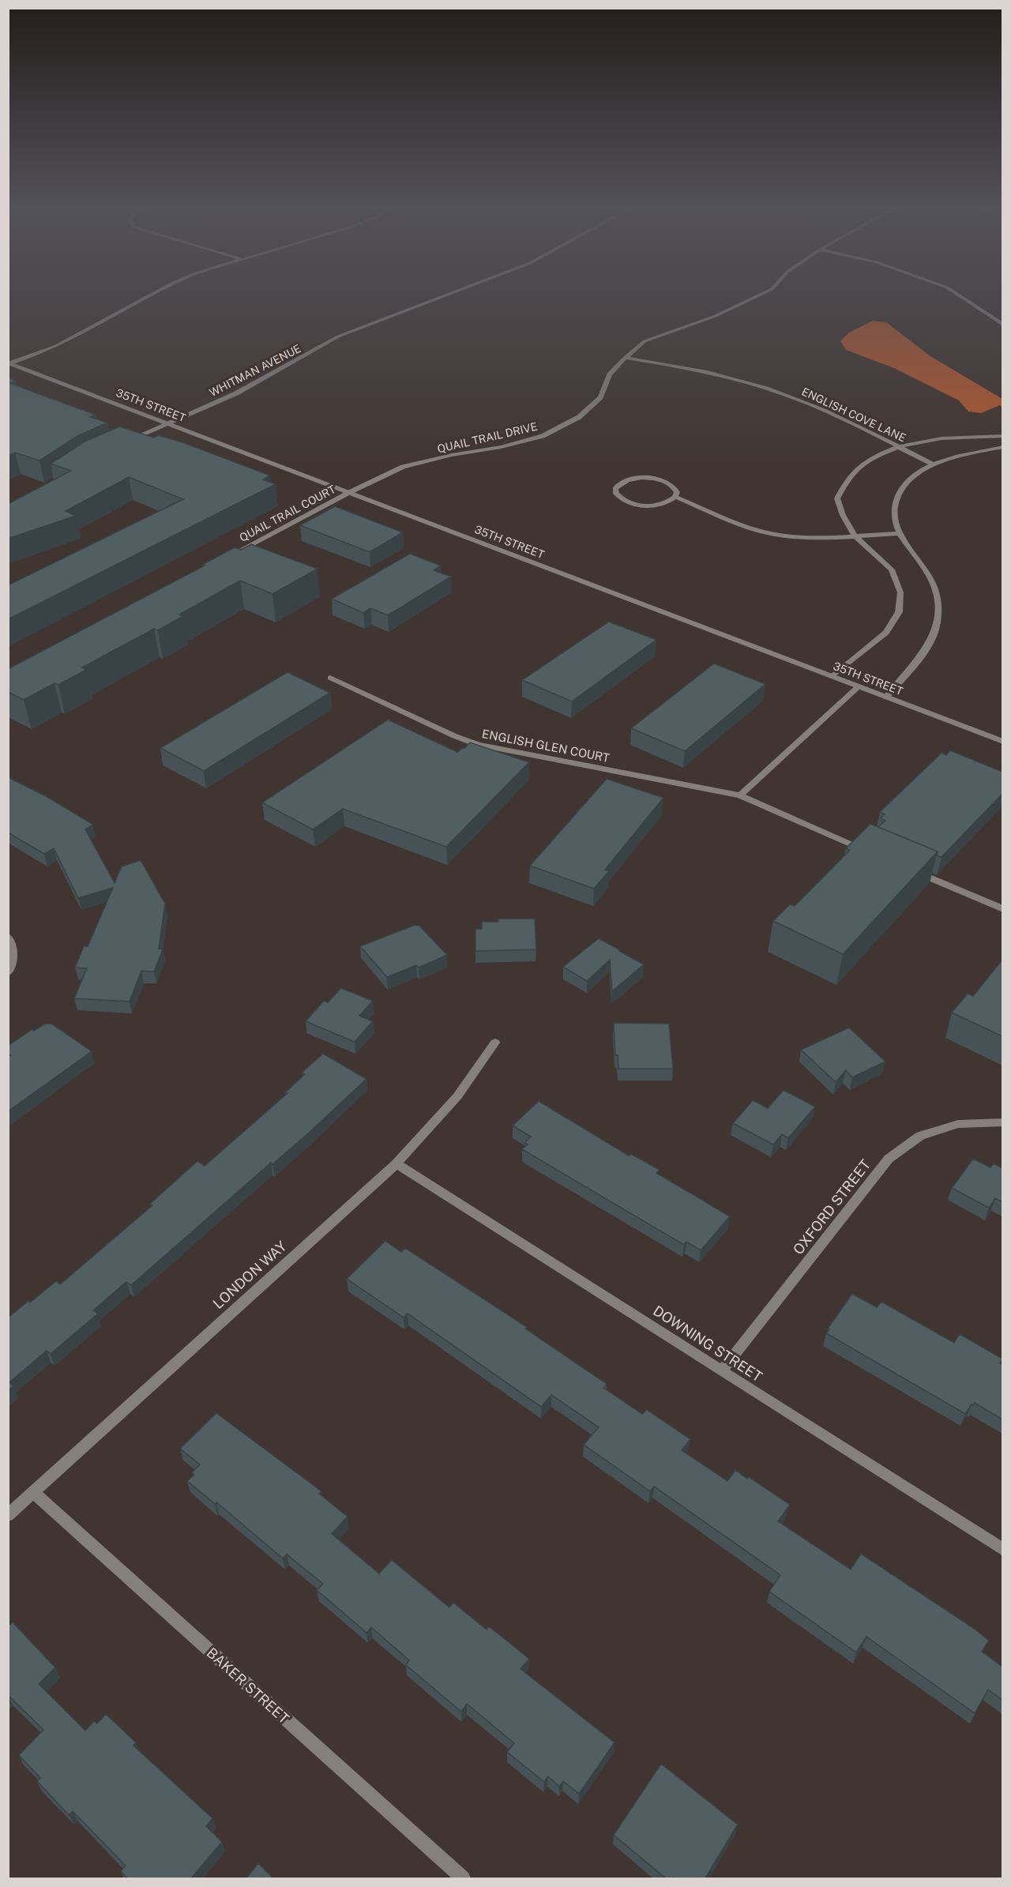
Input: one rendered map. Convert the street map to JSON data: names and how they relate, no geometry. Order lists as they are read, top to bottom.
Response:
{
  "streets": {
    "street": [
      "WHITMAN AVENUE",
      "35TH STREET",
      "ENGLISH COVE LANE",
      "QUAIL TRAIL DRIVE",
      "QUAIL TRAIL COURT",
      "ENGLISH GLEN COURT",
      "OXFORD STREET",
      "LONDON WAY",
      "DOWNING STREET",
      "BAKER STREET"
    ]
  },
  "crossings": [
    ["WHITMAN AVENUE", "35TH STREET"],
    ["35TH STREET", "QUAIL TRAIL DRIVE"],
    ["35TH STREET", "QUAIL TRAIL COURT"],
    ["ENGLISH COVE LANE", "QUAIL TRAIL DRIVE"],
    ["QUAIL TRAIL DRIVE", "QUAIL TRAIL COURT"],
    ["OXFORD STREET", "DOWNING STREET"],
    ["LONDON WAY", "DOWNING STREET"],
    ["LONDON WAY", "BAKER STREET"]
  ]
}
